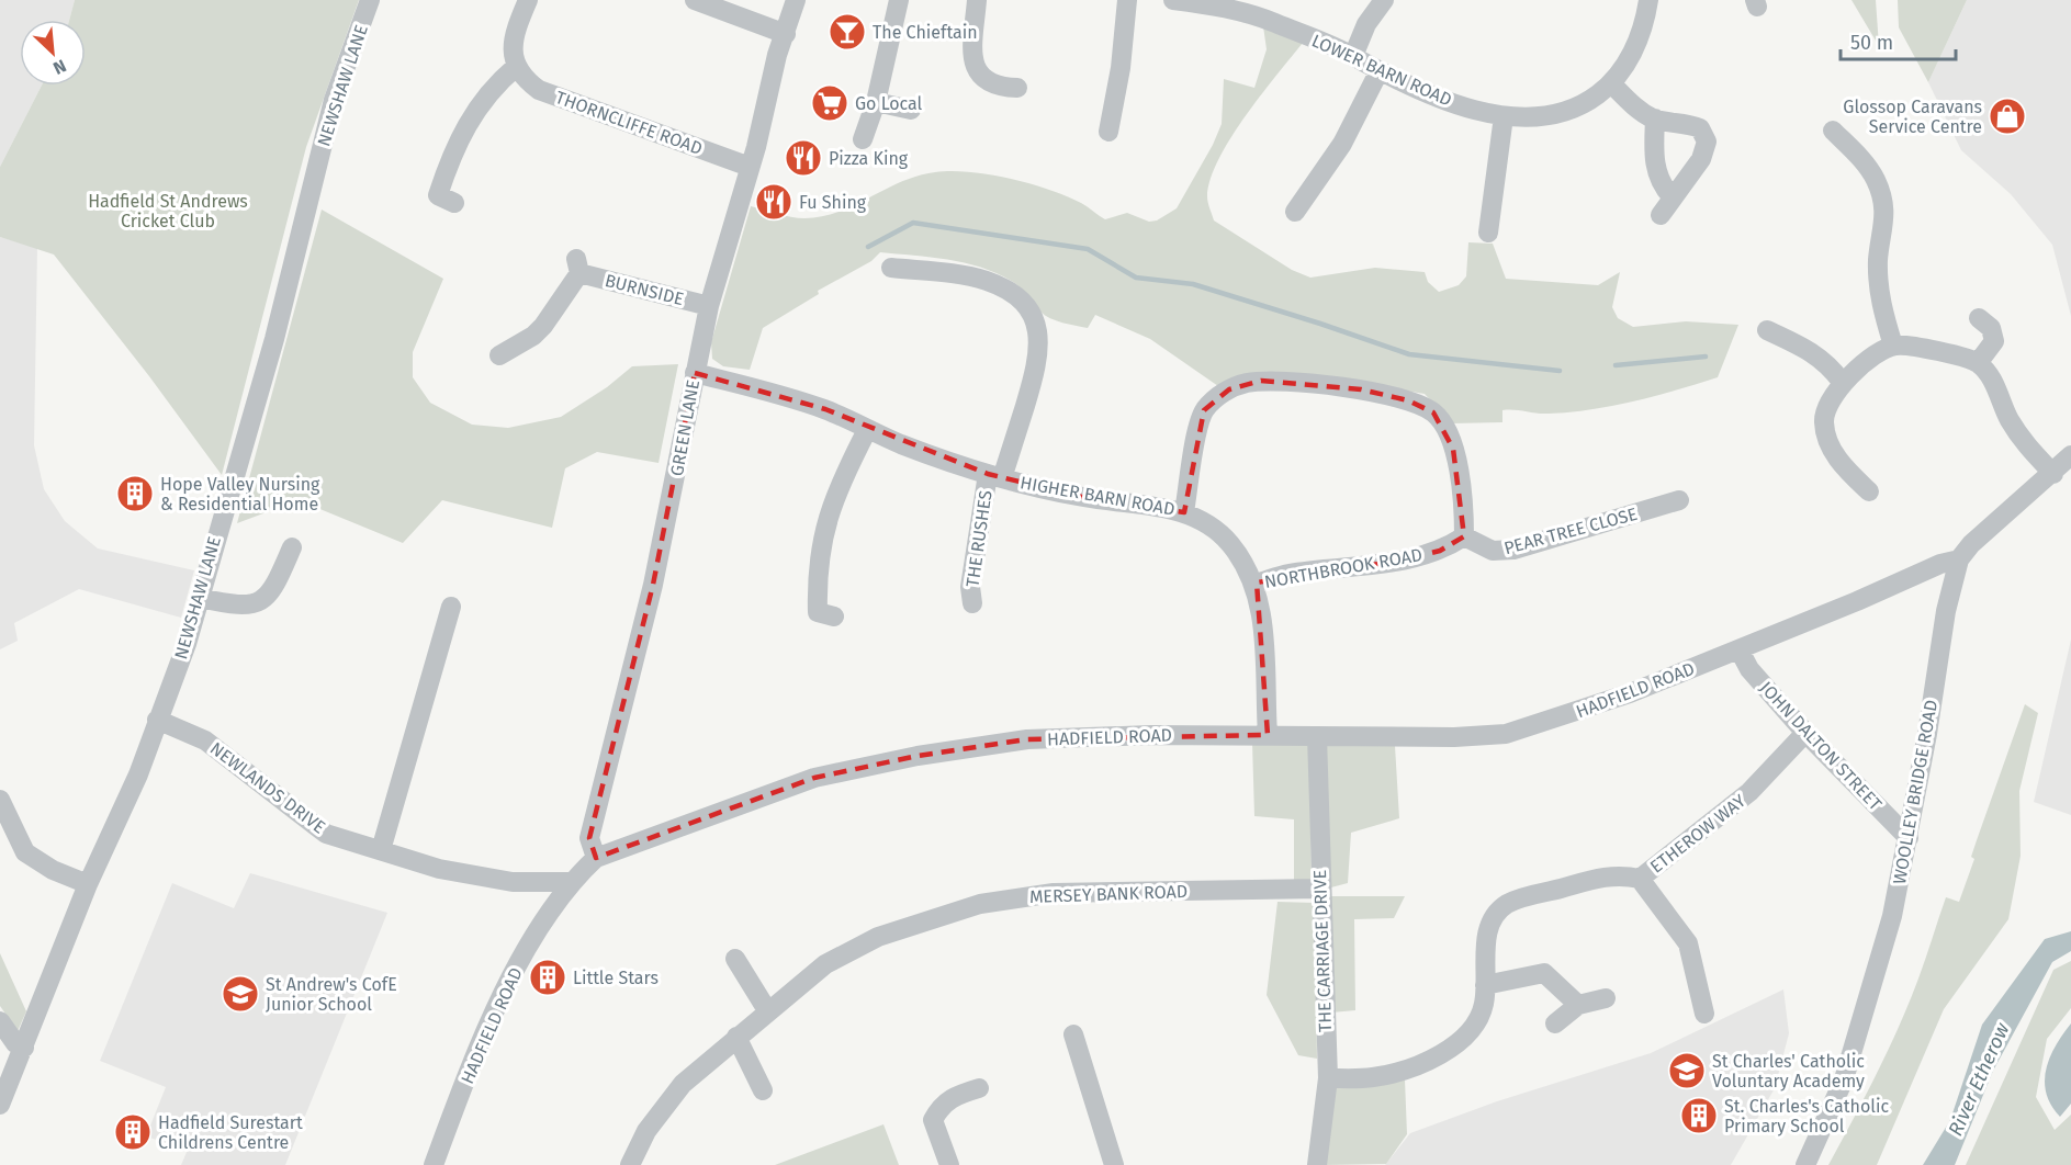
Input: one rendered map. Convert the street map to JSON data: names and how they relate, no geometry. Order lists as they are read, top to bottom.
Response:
{
  "streets": {
    "street": [
      "LOWER BARN ROAD",
      "NEWSHAW LANE",
      "THORNCLIFFE ROAD",
      "BURNSIDE",
      "GREEN LANE",
      "HIGHER BARN ROAD",
      "PEAR TREE CLOSE",
      "THE RUSHES",
      "NORTHBROOK ROAD",
      "HADFIELD ROAD",
      "JOHN DALTON STREET",
      "NEWLANDS DRIVE",
      "WOOLLEY BRIDGE ROAD",
      "ETHEROW WAY",
      "MERSEY BANK ROAD",
      "THE CARRIAGE DRIVE"
    ]
  },
  "crossings": [
    ["NEWSHAW LANE", "NEWLANDS DRIVE"],
    ["THORNCLIFFE ROAD", "GREEN LANE"],
    ["BURNSIDE", "GREEN LANE"],
    ["GREEN LANE", "HIGHER BARN ROAD"],
    ["GREEN LANE", "HADFIELD ROAD"],
    ["HIGHER BARN ROAD", "THE RUSHES"],
    ["HIGHER BARN ROAD", "NORTHBROOK ROAD"],
    ["HIGHER BARN ROAD", "HADFIELD ROAD"],
    ["PEAR TREE CLOSE", "NORTHBROOK ROAD"],
    ["HADFIELD ROAD", "JOHN DALTON STREET"],
    ["HADFIELD ROAD", "NEWLANDS DRIVE"],
    ["HADFIELD ROAD", "WOOLLEY BRIDGE ROAD"],
    ["HADFIELD ROAD", "THE CARRIAGE DRIVE"],
    ["JOHN DALTON STREET", "WOOLLEY BRIDGE ROAD"],
    ["JOHN DALTON STREET", "ETHEROW WAY"],
    ["ETHEROW WAY", "THE CARRIAGE DRIVE"],
    ["MERSEY BANK ROAD", "THE CARRIAGE DRIVE"]
  ],
  "water": ["River Etherow"],
  "parks": ["Hadfield St Andrews Cricket Club"],
  "places": {
    "bar": ["The Chieftain"],
    "supermarket": ["Go Local"],
    "shop": ["Glossop Caravans Service Centre"],
    "restaurant": ["Pizza King", "Fu Shing"],
    "building": [
      "Hope Valley Nursing & Residential Home",
      "Little Stars",
      "St. Charles's Catholic Primary School",
      "Hadfield Surestart Childrens Centre"
    ],
    "school or university": ["St Andrew's CofE Junior School", "St Charles' Catholic Voluntary Academy"]
  },
  "scale_bar": "50 m",
  "north": "bottom right"
}
